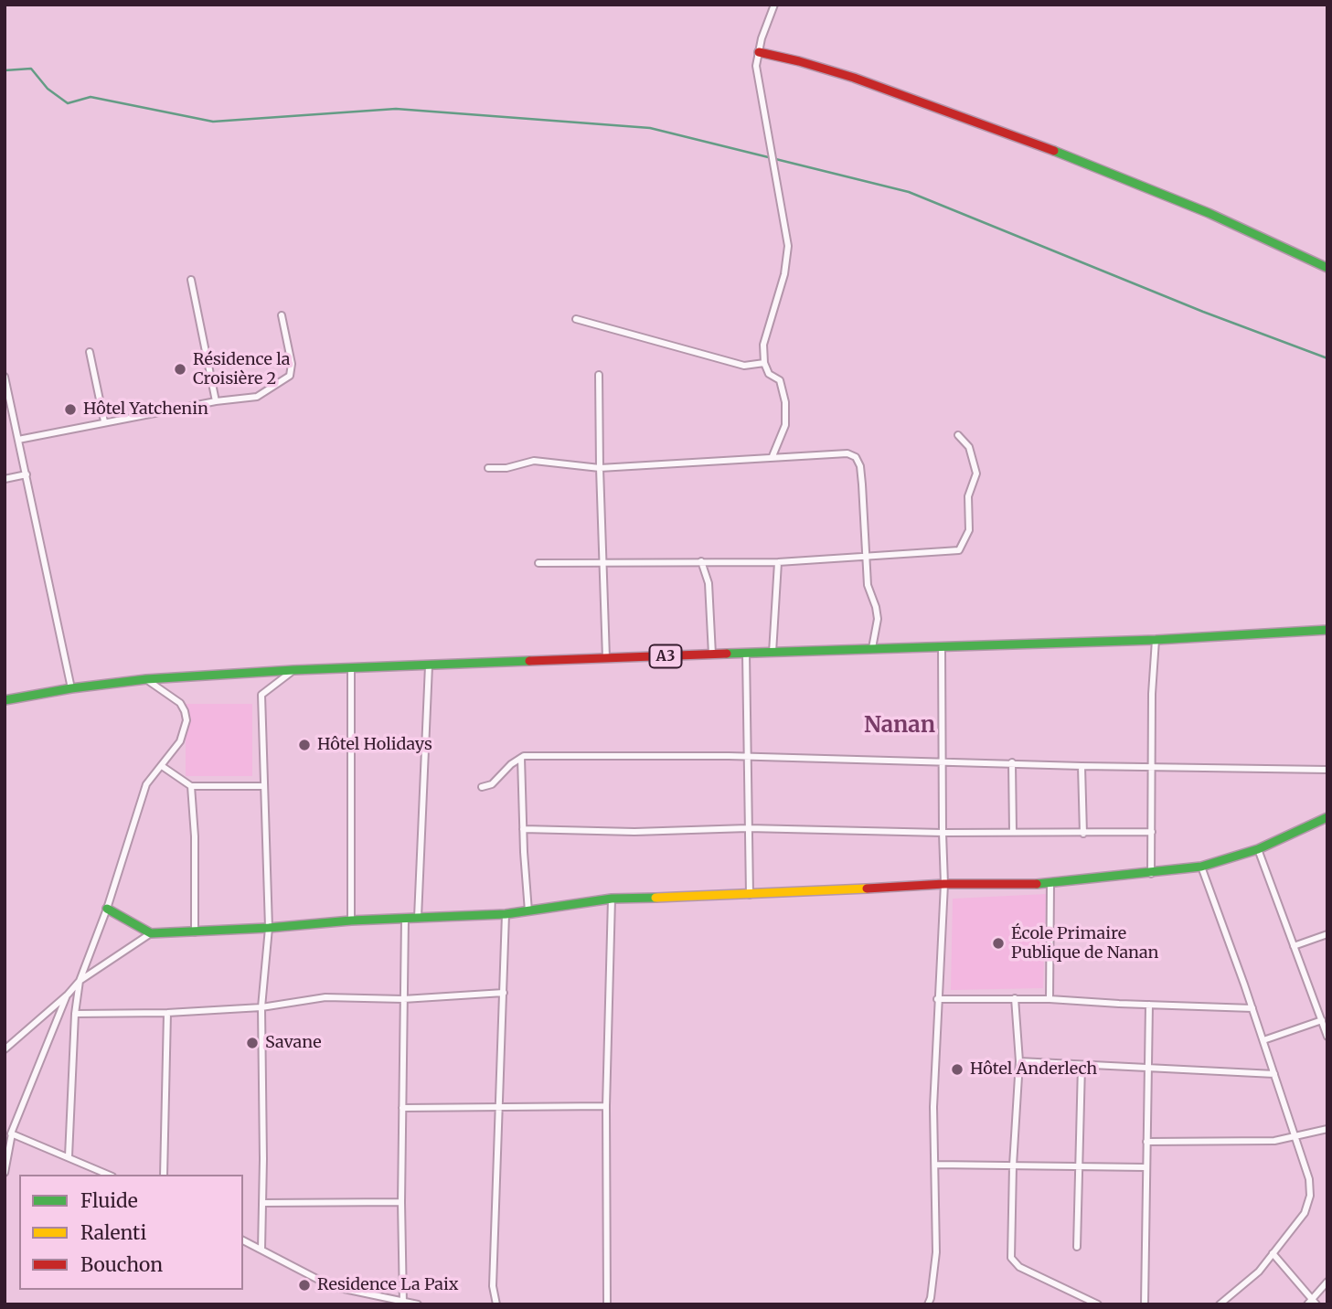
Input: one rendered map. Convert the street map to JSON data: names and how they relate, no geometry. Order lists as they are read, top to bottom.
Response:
{
  "streets": {
    "main road": ["A3"]
  },
  "districts": ["Nanan"],
  "places": [
    "Résidence la Croisière 2",
    "Hôtel Yatchenin",
    "Hôtel Holidays",
    "École Primaire Publique de Nanan",
    "Savane",
    "Hôtel Anderlech",
    "Residence La Paix"
  ],
  "legend": ["Fluide", "Ralenti", "Bouchon"]
}
